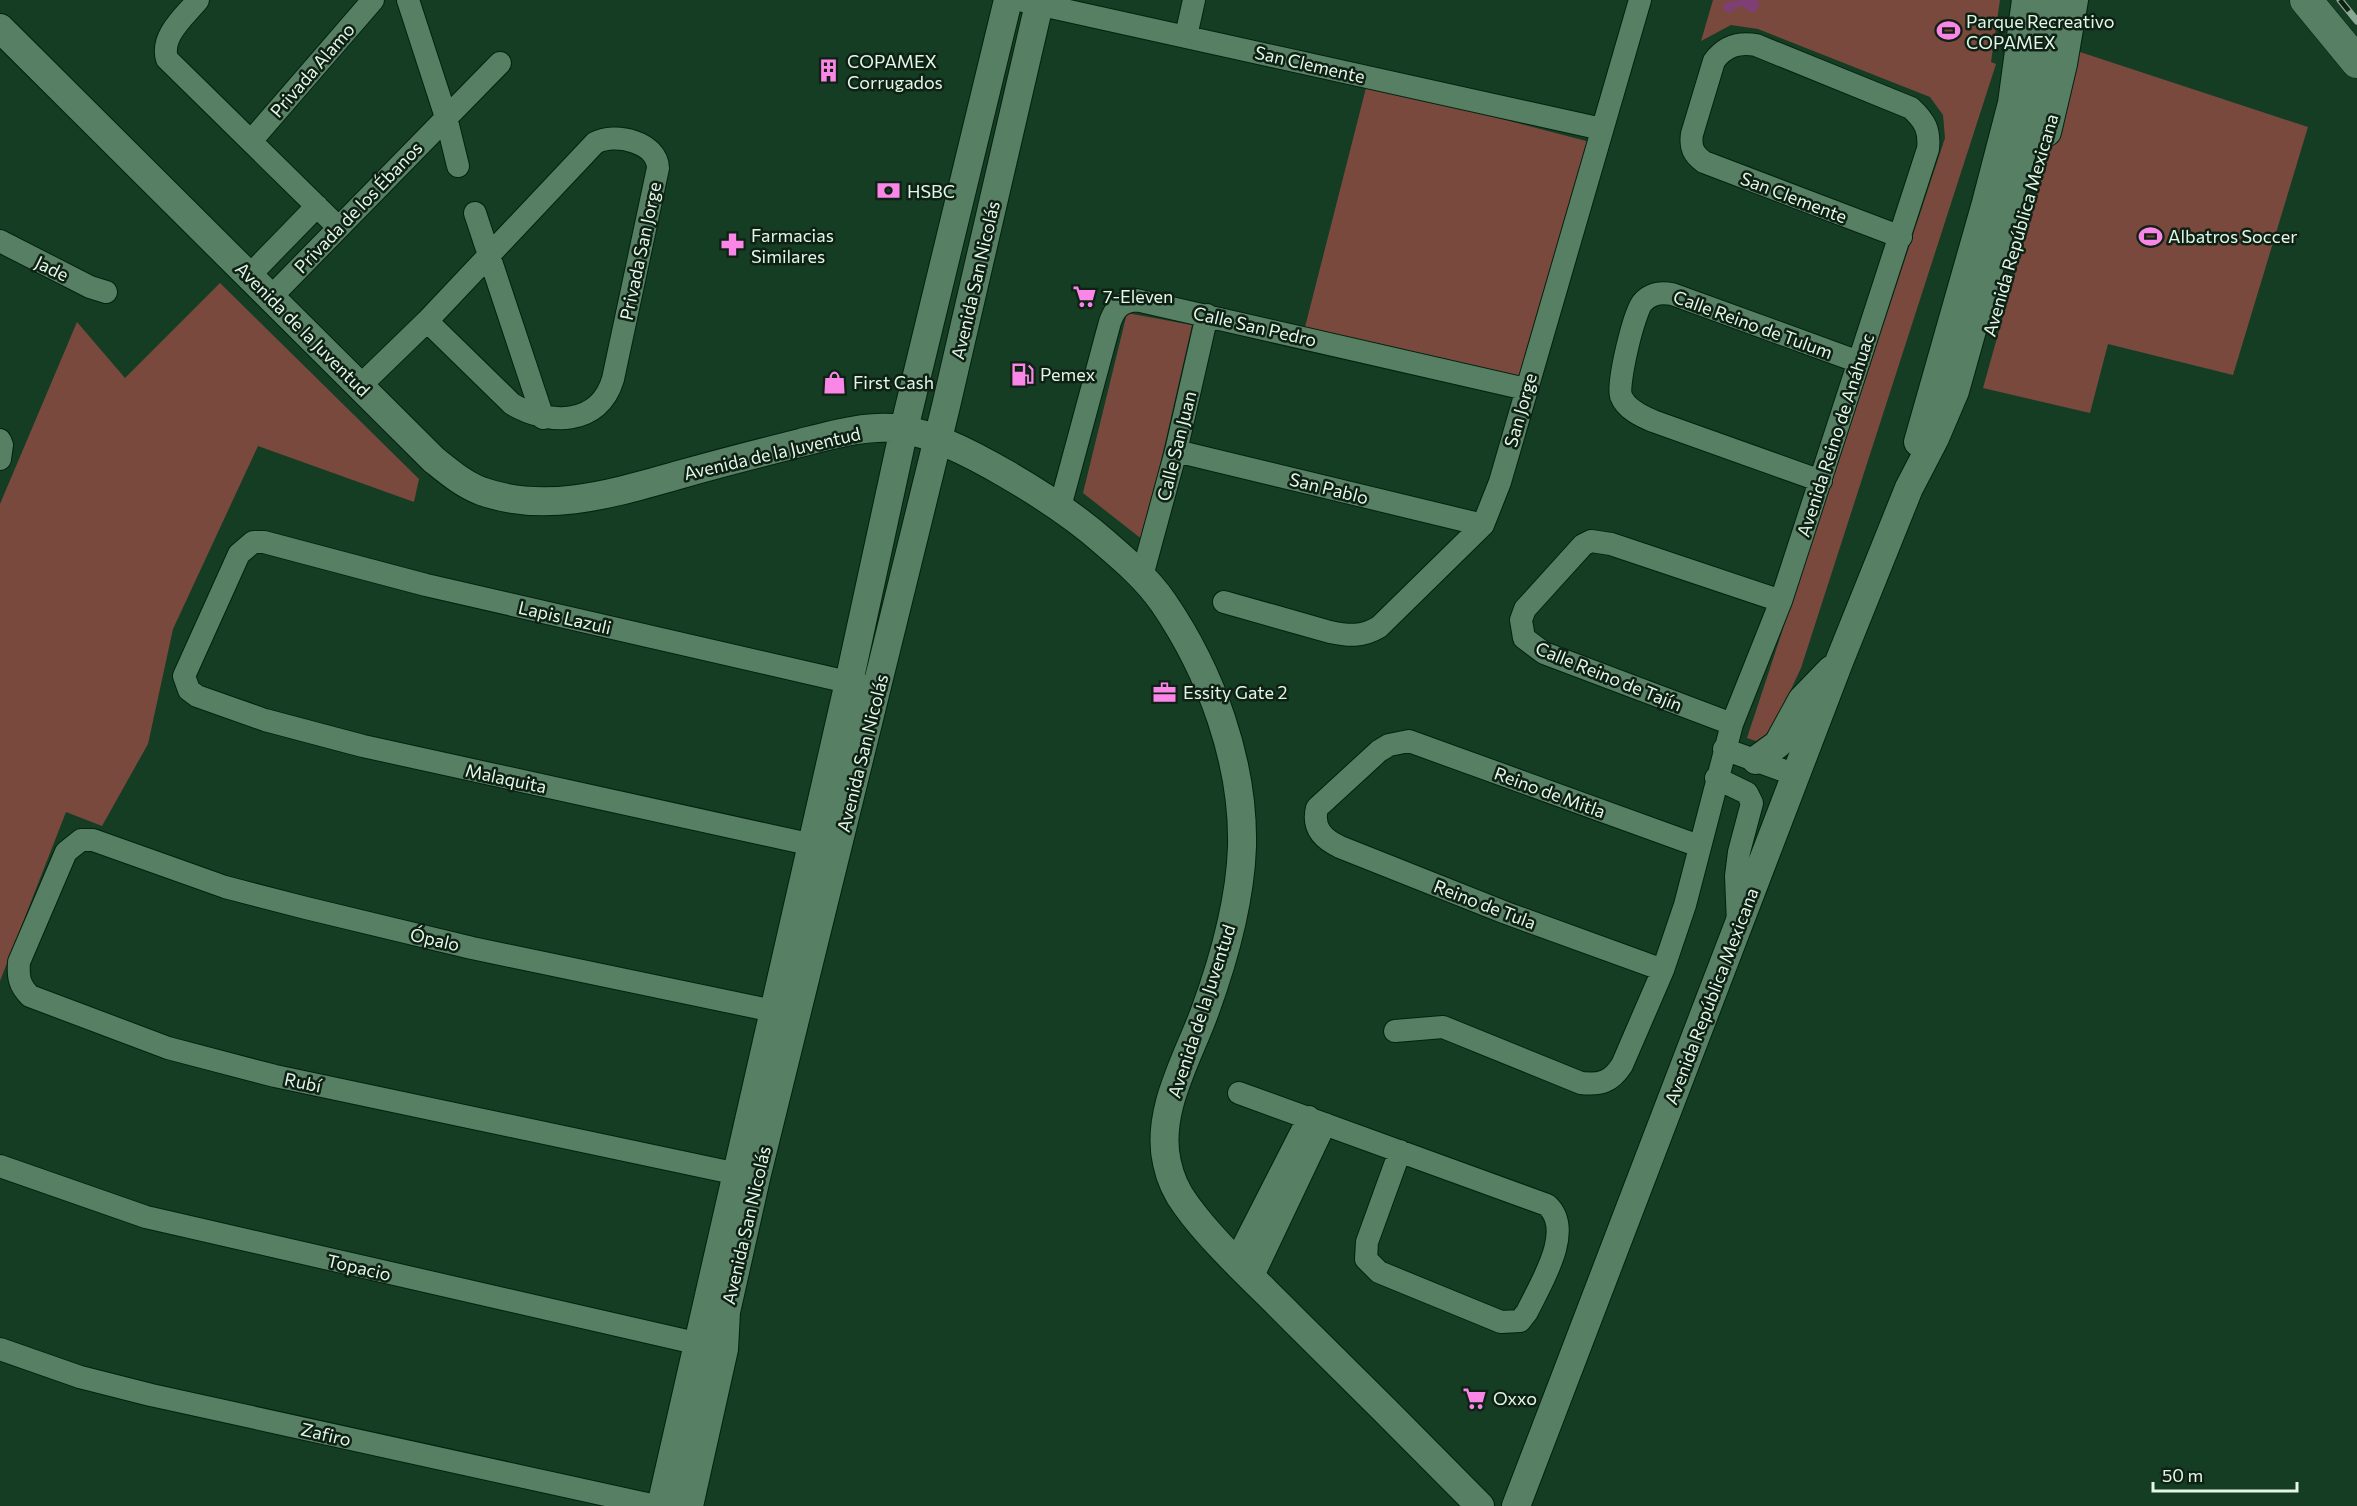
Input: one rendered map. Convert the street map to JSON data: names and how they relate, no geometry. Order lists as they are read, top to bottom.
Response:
{
  "streets": {
    "street": [
      "San Clemente",
      "Privada Alamo",
      "Privada de los Ébanos",
      "Avenida República Mexicana",
      "Privada San Jorge",
      "Jade",
      "Avenida San Nicolás",
      "Calle Reino de Tulum",
      "Calle San Pedro",
      "Avenida de la Juventud",
      "San Jorge",
      "Avenida Reino de Anáhuac",
      "Calle San Juan",
      "San Pablo",
      "Lapis Lazuli",
      "Calle Reino de Tajín",
      "Malaquita",
      "Reino de Mitla",
      "Reino de Tula",
      "Ópalo",
      "Rubí",
      "Topacio",
      "Zafiro"
    ]
  },
  "crossings": [
    ["San Clemente", "Avenida San Nicolás"],
    ["San Clemente", "San Jorge"],
    ["San Clemente", "Avenida Reino de Anáhuac"],
    ["Privada de los Ébanos", "Avenida de la Juventud"],
    ["Privada San Jorge", "Avenida de la Juventud"],
    ["Avenida San Nicolás", "Avenida de la Juventud"],
    ["Avenida San Nicolás", "Lapis Lazuli"],
    ["Avenida San Nicolás", "Malaquita"],
    ["Avenida San Nicolás", "Ópalo"],
    ["Avenida San Nicolás", "Rubí"],
    ["Avenida San Nicolás", "Topacio"],
    ["Calle Reino de Tulum", "Avenida Reino de Anáhuac"],
    ["Calle San Pedro", "Avenida de la Juventud"],
    ["Calle San Pedro", "San Jorge"],
    ["Calle San Pedro", "Calle San Juan"],
    ["Avenida de la Juventud", "Calle San Juan"],
    ["San Jorge", "San Pablo"],
    ["Avenida Reino de Anáhuac", "Calle Reino de Tajín"],
    ["Avenida Reino de Anáhuac", "Reino de Mitla"],
    ["Avenida Reino de Anáhuac", "Reino de Tula"],
    ["Calle San Juan", "San Pablo"],
    ["Lapis Lazuli", "Malaquita"],
    ["Reino de Mitla", "Reino de Tula"],
    ["Ópalo", "Rubí"]
  ],
  "places": {
    "sports": ["Parque Recreativo COPAMEX", "Albatros Soccer"],
    "building": ["COPAMEX Corrugados"],
    "bank": ["HSBC"],
    "pharmacy": ["Farmacias Similares"],
    "supermarket": ["7-Eleven", "Oxxo"],
    "fuel station": ["Pemex"],
    "shop": ["First Cash"],
    "office": ["Essity Gate 2"]
  },
  "scale_bar": "50 m"
}
